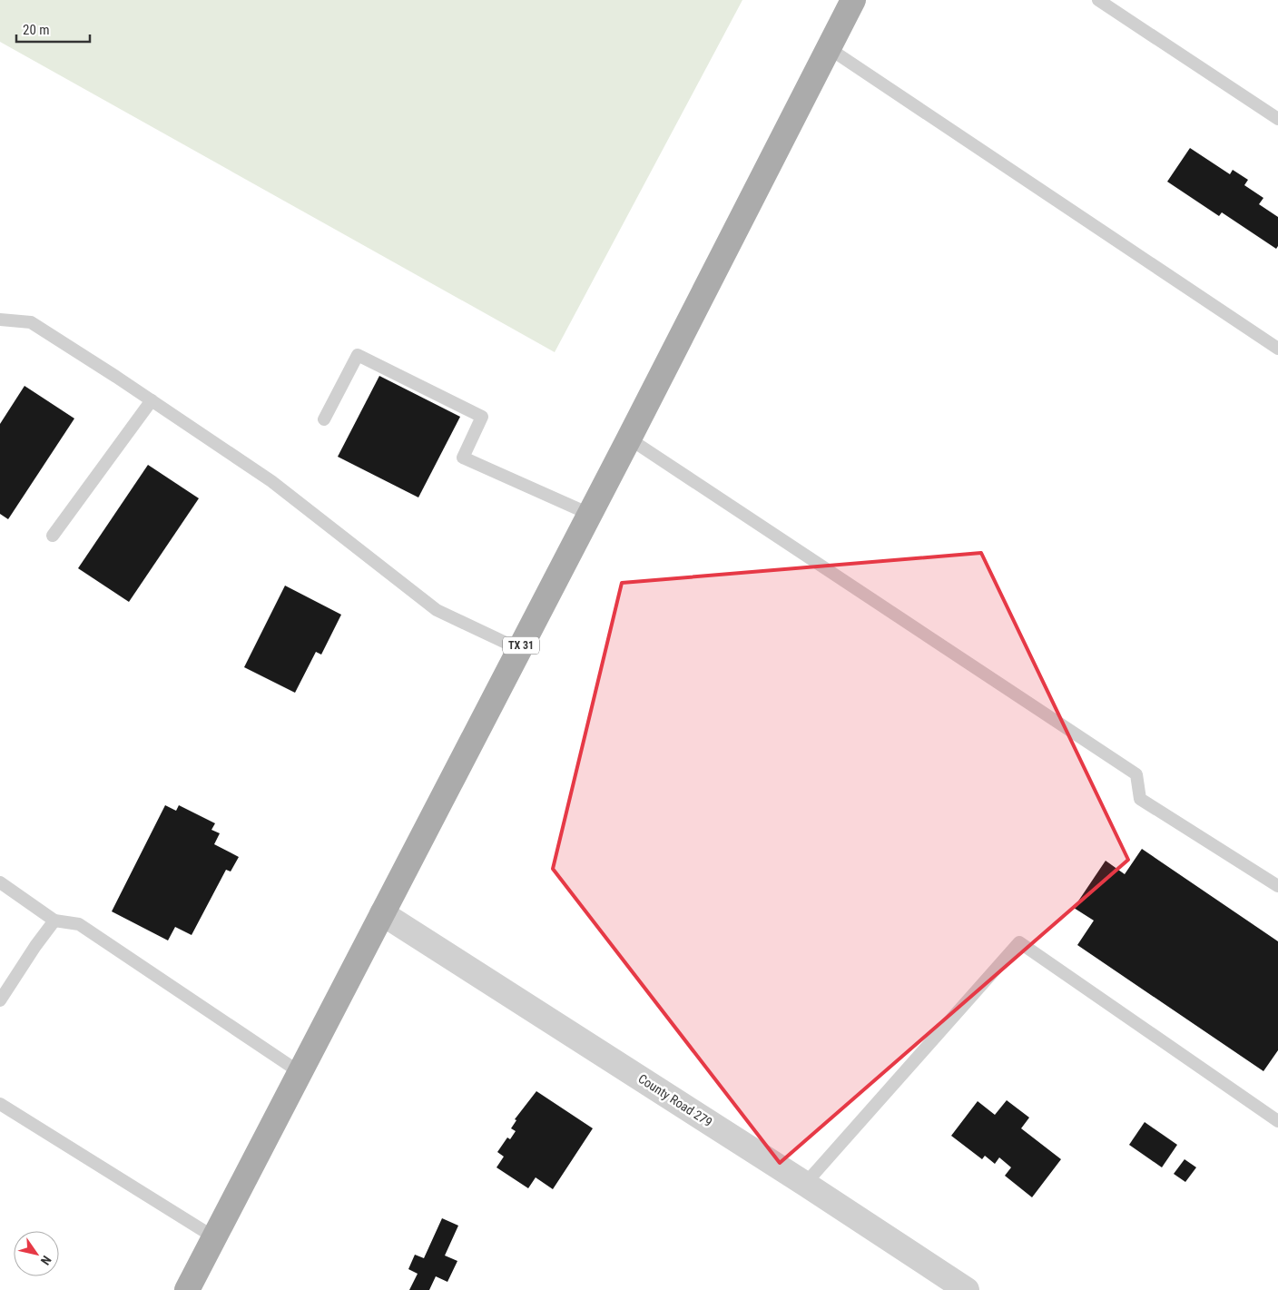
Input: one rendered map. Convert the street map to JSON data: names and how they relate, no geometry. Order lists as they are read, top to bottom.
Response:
{
  "streets": {
    "main road": ["TX 31"],
    "street": ["County Road 279"]
  },
  "crossings": [
    ["TX 31", "County Road 279"]
  ],
  "scale_bar": "20 m",
  "north": "bottom right"
}
